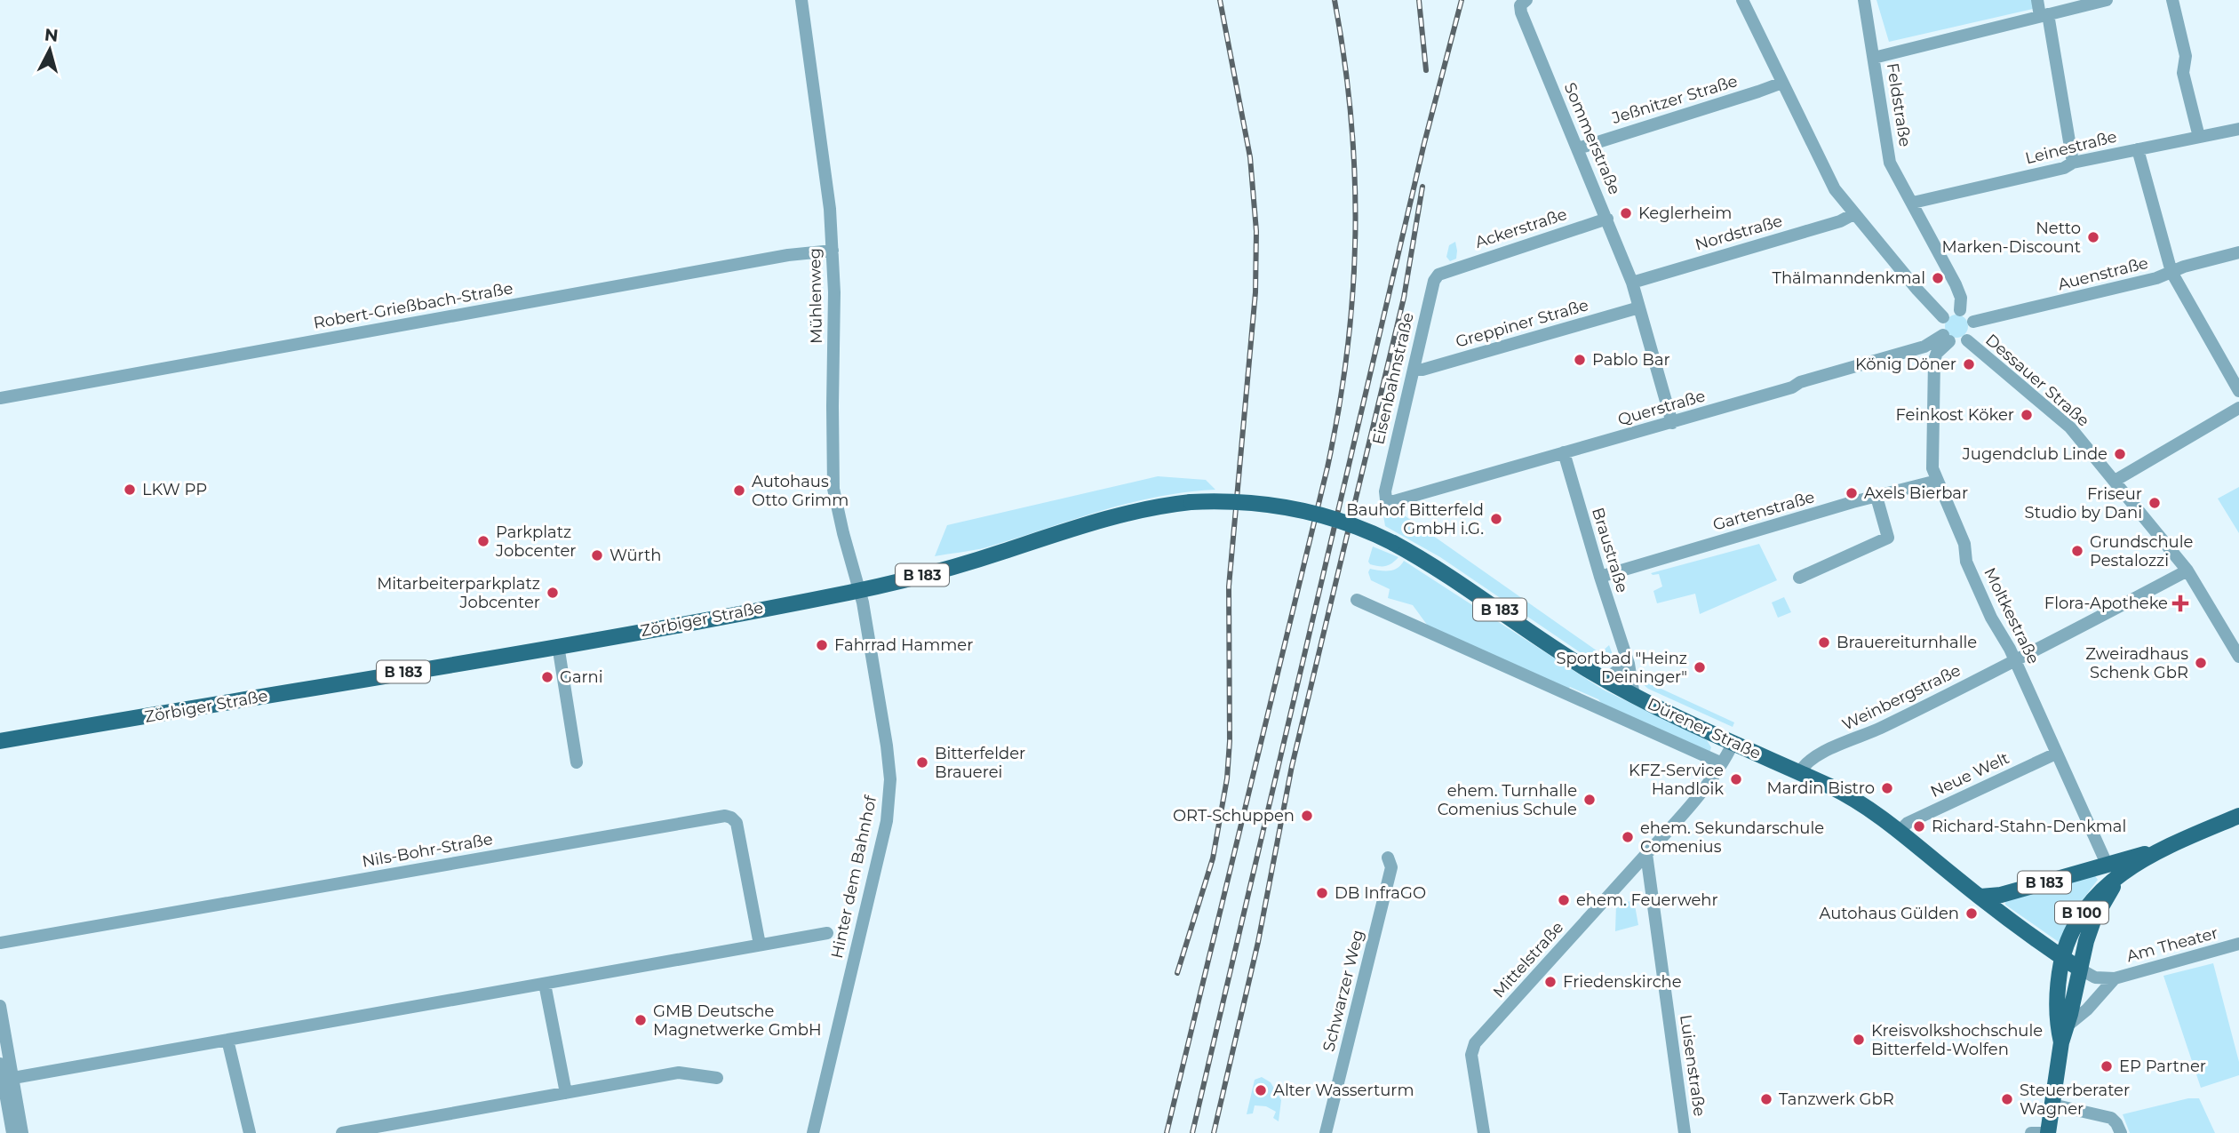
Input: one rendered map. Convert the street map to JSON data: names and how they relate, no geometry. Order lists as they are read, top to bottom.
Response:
{
  "streets": {
    "main road": [
      "B 183",
      "Zörbiger Straße",
      "Dürener Straße",
      "B 100"
    ],
    "street": [
      "Jeßnitzer Straße",
      "Feldstraße",
      "Sommerstraße",
      "Leinestraße",
      "Ackerstraße",
      "Nordstraße",
      "Auenstraße",
      "Mühlenweg",
      "Robert-Grießbach-Straße",
      "Greppiner Straße",
      "Eisenbahnstraße",
      "Dessauer Straße",
      "Querstraße",
      "Gartenstraße",
      "Braustraße",
      "Moltkestraße",
      "Weinbergstraße",
      "Neue Welt",
      "Nils-Bohr-Straße",
      "Hinter dem Bahnhof",
      "Am Theater",
      "Mittelstraße",
      "Schwarzer Weg",
      "Luisenstraße"
    ]
  },
  "crossings": [
    ["Jeßnitzer Straße", "Sommerstraße"],
    ["Feldstraße", "Leinestraße"],
    ["Feldstraße", "Auenstraße"],
    ["Feldstraße", "Dessauer Straße"],
    ["Feldstraße", "Querstraße"],
    ["Feldstraße", "Moltkestraße"],
    ["Sommerstraße", "Ackerstraße"],
    ["Sommerstraße", "Nordstraße"],
    ["Sommerstraße", "Greppiner Straße"],
    ["Sommerstraße", "Querstraße"],
    ["Ackerstraße", "Eisenbahnstraße"],
    ["Auenstraße", "Dessauer Straße"],
    ["Auenstraße", "Querstraße"],
    ["Auenstraße", "Moltkestraße"],
    ["Mühlenweg", "Robert-Grießbach-Straße"],
    ["Mühlenweg", "Zörbiger Straße"],
    ["Mühlenweg", "Hinter dem Bahnhof"],
    ["Greppiner Straße", "Eisenbahnstraße"],
    ["Eisenbahnstraße", "Querstraße"],
    ["Dessauer Straße", "Querstraße"],
    ["Dessauer Straße", "Moltkestraße"],
    ["Dessauer Straße", "Weinbergstraße"],
    ["Querstraße", "Braustraße"],
    ["Querstraße", "Moltkestraße"],
    ["Gartenstraße", "Braustraße"],
    ["Gartenstraße", "Moltkestraße"],
    ["Braustraße", "Dürener Straße"],
    ["B 183", "Moltkestraße"],
    ["B 183", "Dürener Straße"],
    ["B 183", "B 100"],
    ["Moltkestraße", "Weinbergstraße"],
    ["Moltkestraße", "Neue Welt"],
    ["Zörbiger Straße", "Dürener Straße"],
    ["Zörbiger Straße", "Hinter dem Bahnhof"],
    ["Weinbergstraße", "Dürener Straße"],
    ["Dürener Straße", "Neue Welt"],
    ["Dürener Straße", "B 100"],
    ["Dürener Straße", "Am Theater"],
    ["Dürener Straße", "Mittelstraße"],
    ["B 100", "Am Theater"],
    ["Mittelstraße", "Luisenstraße"]
  ],
  "places": {
    "other": [
      "Keglerheim",
      "Netto Marken-Discount",
      "Thälmanndenkmal",
      "Pablo Bar",
      "König Döner",
      "Feinkost Köker",
      "Jugendclub Linde",
      "LKW PP",
      "Autohaus Otto Grimm",
      "Axels Bierbar",
      "Friseur Studio by Dani",
      "Bauhof Bitterfeld GmbH i.G.",
      "Parkplatz Jobcenter",
      "Grundschule Pestalozzi",
      "Würth",
      "Mitarbeiterparkplatz Jobcenter",
      "Brauereiturnhalle",
      "Fahrrad Hammer",
      "Zweiradhaus Schenk GbR",
      "Sportbad \"Heinz Deininger\"",
      "Garni",
      "Bitterfelder Brauerei",
      "KFZ-Service Handloik",
      "Mardin Bistro",
      "ehem. Turnhalle Comenius Schule",
      "ORT-Schuppen",
      "Richard-Stahn-Denkmal",
      "ehem. Sekundarschule Comenius",
      "DB InfraGO",
      "ehem. Feuerwehr",
      "Autohaus Gülden",
      "Friedenskirche",
      "GMB Deutsche Magnetwerke GmbH",
      "Kreisvolkshochschule Bitterfeld-Wolfen",
      "EP Partner",
      "Alter Wasserturm",
      "Tanzwerk GbR",
      "Steuerberater Wagner"
    ],
    "health": ["Flora-Apotheke"]
  },
  "north": "top"
}
